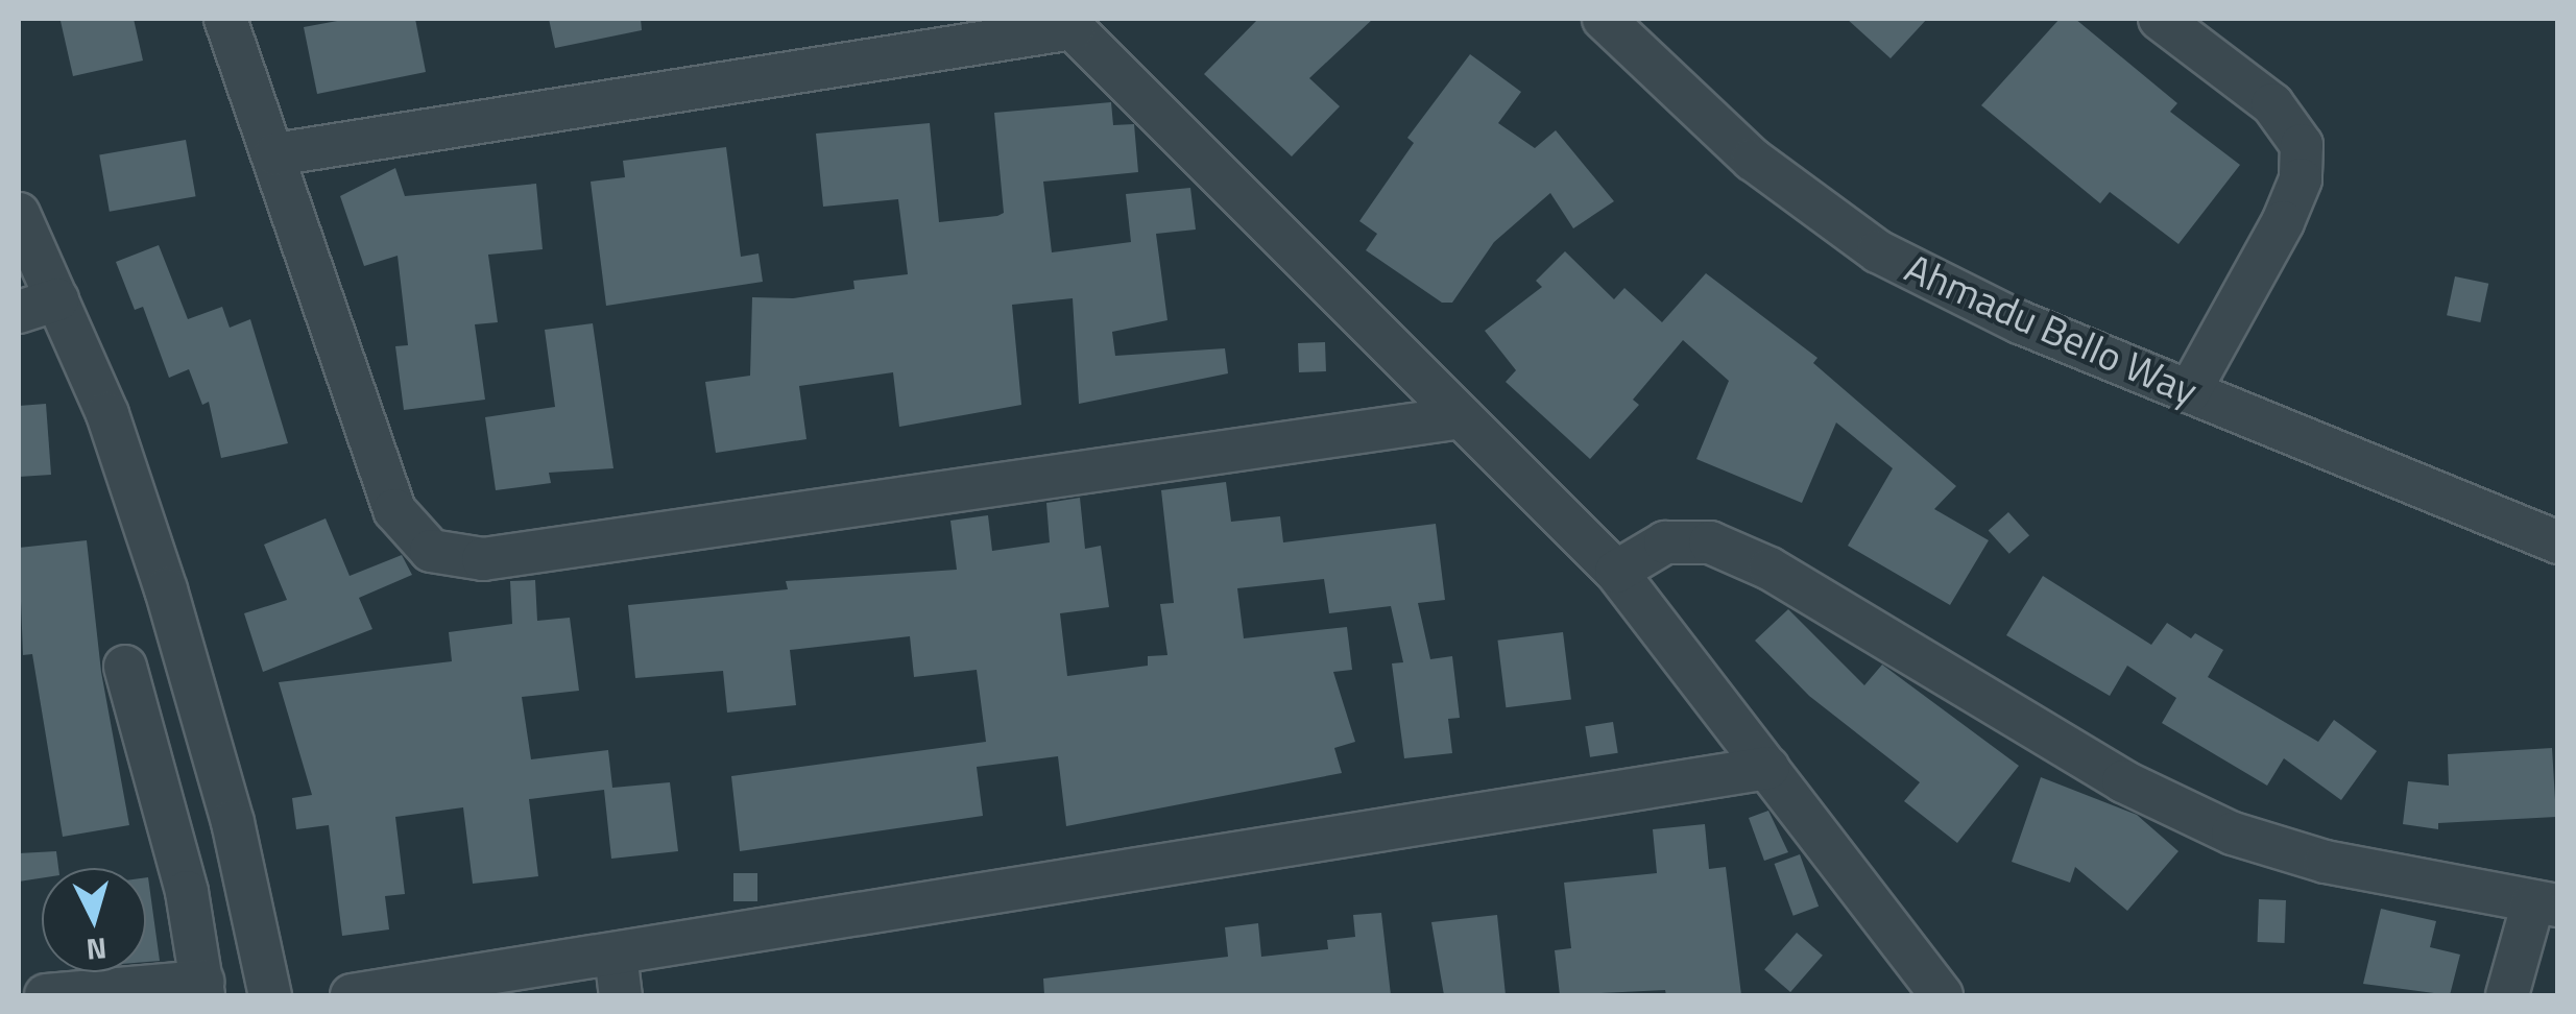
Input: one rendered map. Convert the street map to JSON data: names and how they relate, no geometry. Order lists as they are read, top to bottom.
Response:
{
  "streets": {
    "street": ["Ahmadu Bello Way"]
  },
  "north": "bottom"
}
